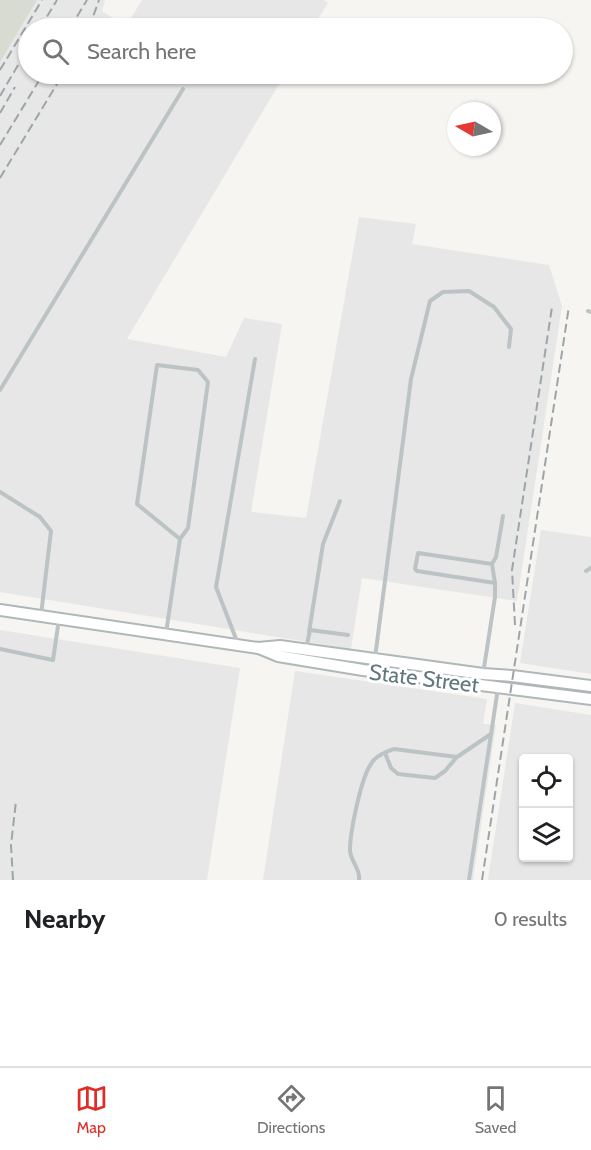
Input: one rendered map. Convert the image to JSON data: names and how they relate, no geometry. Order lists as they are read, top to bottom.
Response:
{
  "streets": {
    "street": ["State Street"]
  },
  "north": "left",
  "page": {
    "search": "Search here",
    "heading": ["Nearby", "0 results"],
    "nav": ["Map", "Directions", "Saved"]
  }
}
